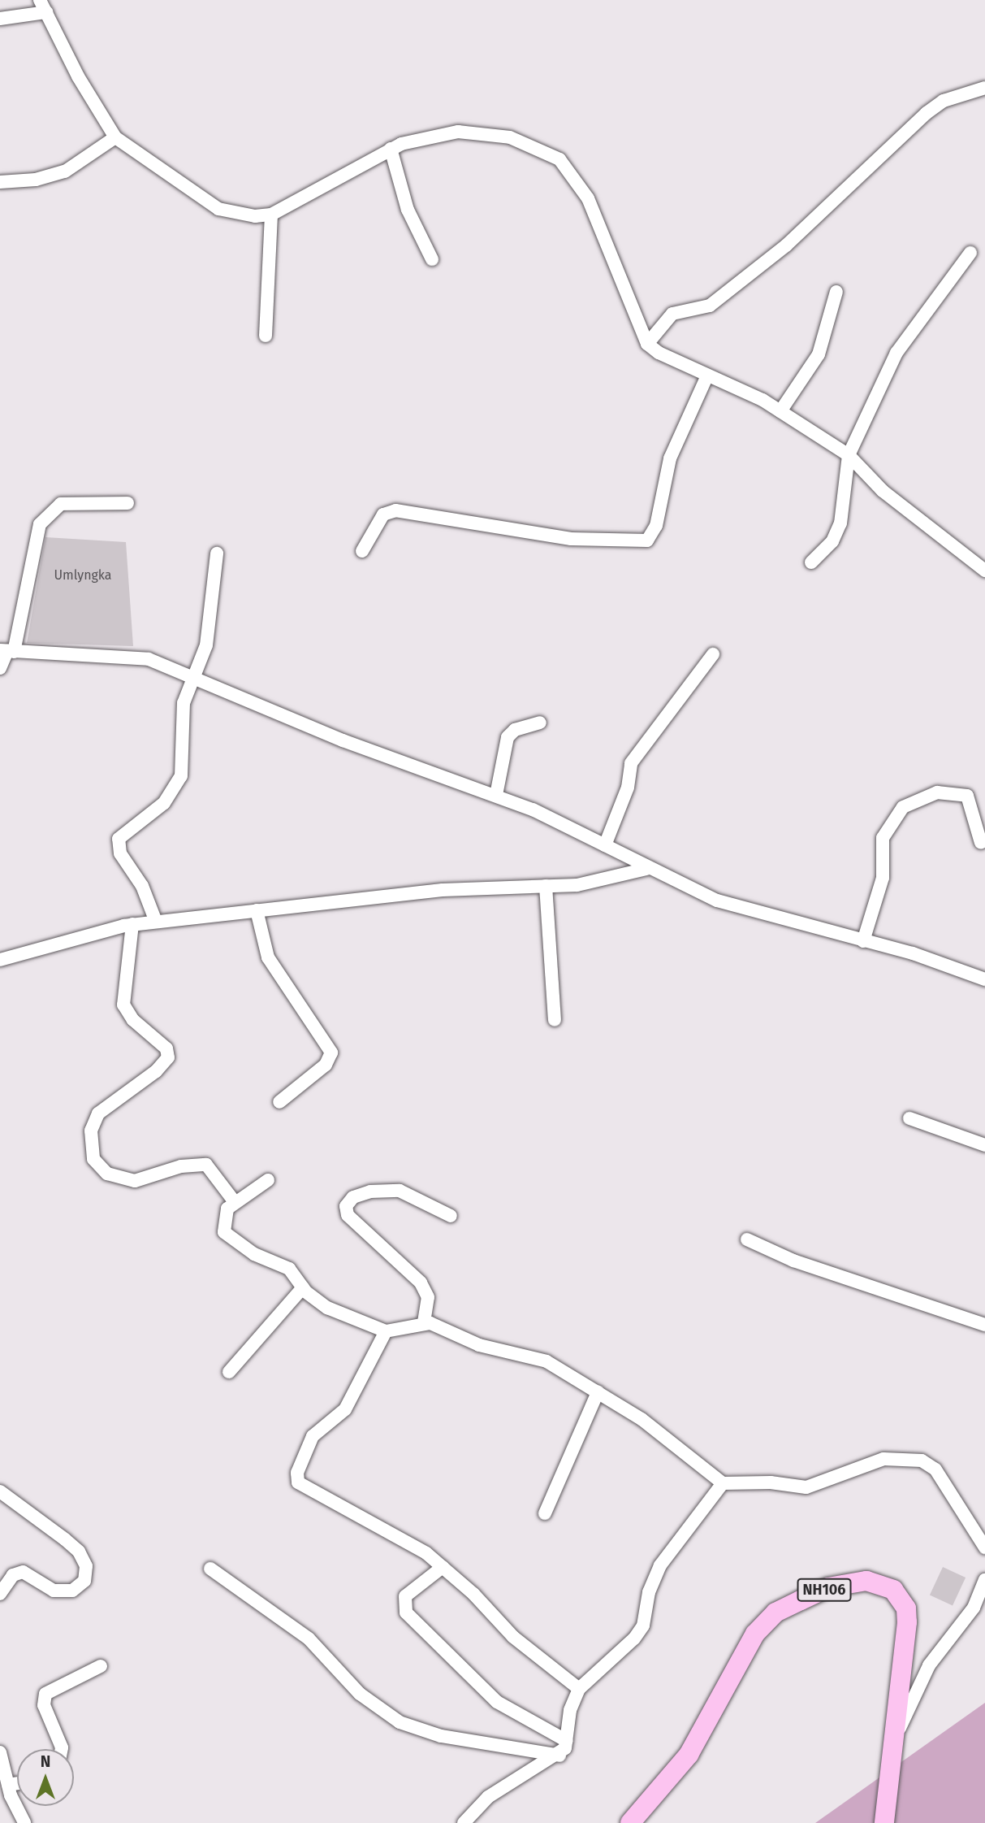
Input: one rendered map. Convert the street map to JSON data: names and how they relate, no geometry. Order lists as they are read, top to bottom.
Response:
{
  "streets": {
    "highway": ["NH106"]
  },
  "house_numbers": ["Umlyngka"],
  "north": "top"
}
